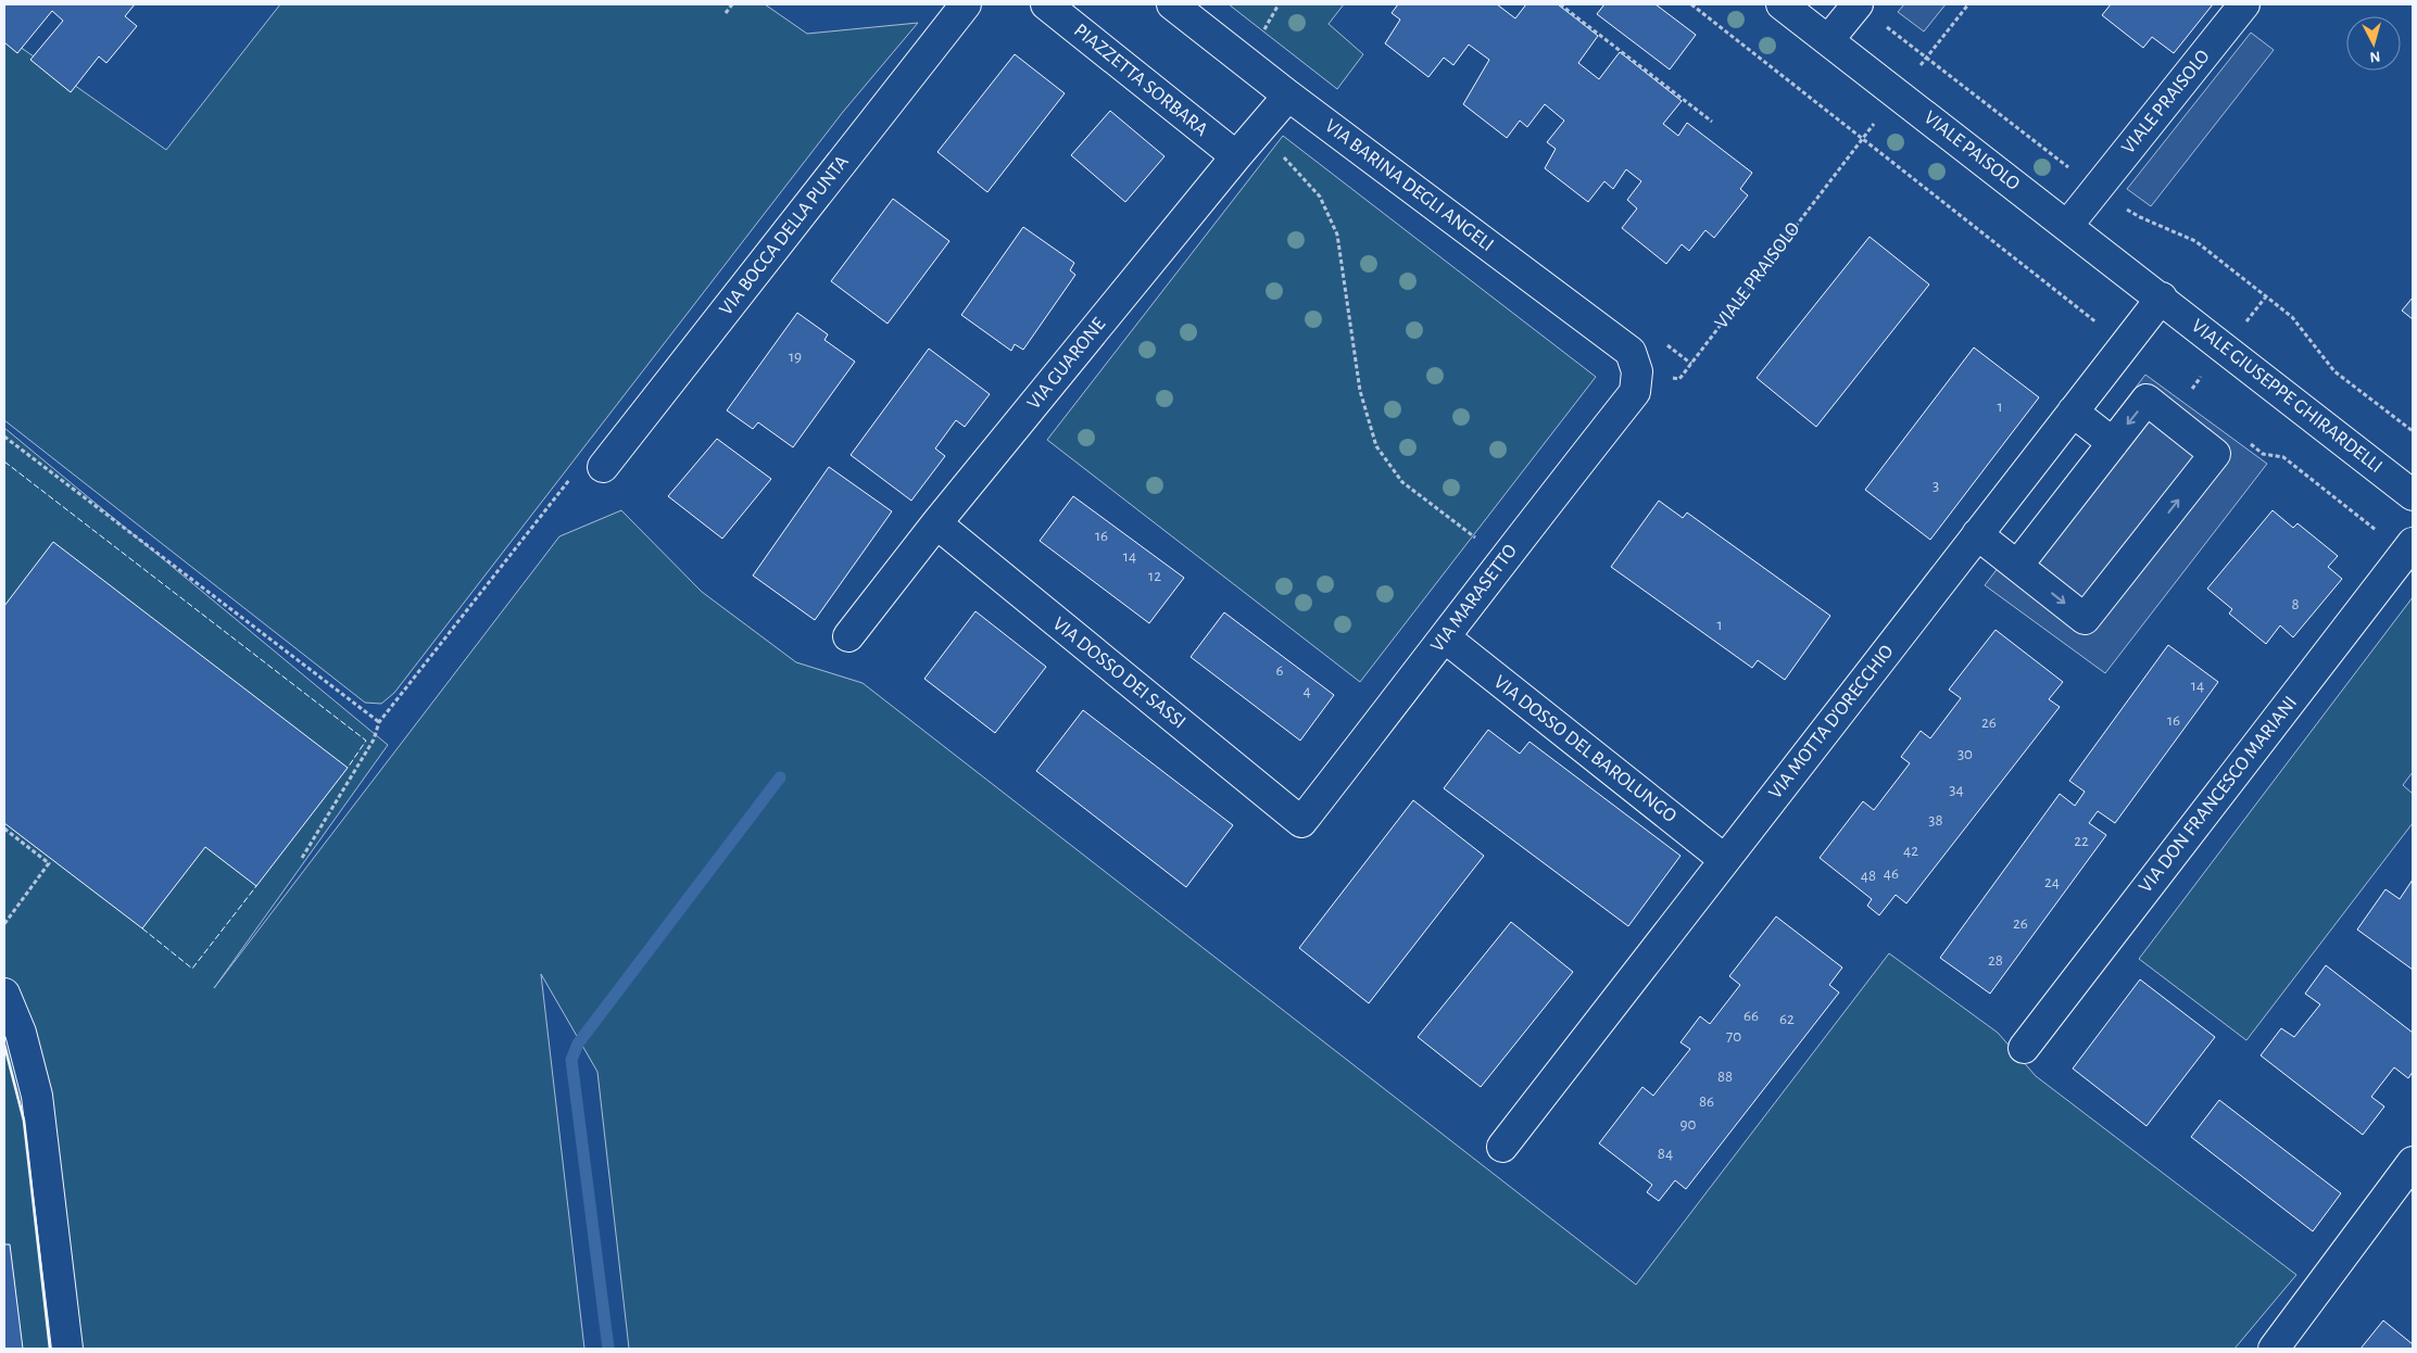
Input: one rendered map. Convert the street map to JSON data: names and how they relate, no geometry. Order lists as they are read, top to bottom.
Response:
{
  "streets": {
    "street": [
      "PIAZZETTA SORBARA",
      "VIALE PRAISOLO",
      "VIALE PAISOLO",
      "VIA BARINA DEGLI ANGELI",
      "VIA BOCCA DELLA PUNTA",
      "VIA GUARONE",
      "VIALE GIUSEPPE GHIRARDELLI",
      "VIA MARASETTO",
      "VIA DOSSO DEI SASSI",
      "VIA MOTTA D'ORECCHIO",
      "VIA DOSSO DEL BAROLUNGO",
      "VIA DON FRANCESCO MARIANI"
    ]
  },
  "crossings": [
    ["PIAZZETTA SORBARA", "VIA GUARONE"],
    ["VIALE PRAISOLO", "VIALE PAISOLO"],
    ["VIALE PRAISOLO", "VIA BARINA DEGLI ANGELI"],
    ["VIALE PRAISOLO", "VIA MARASETTO"],
    ["VIALE PAISOLO", "VIALE GIUSEPPE GHIRARDELLI"],
    ["VIALE PAISOLO", "VIA MOTTA D'ORECCHIO"],
    ["VIA BARINA DEGLI ANGELI", "VIA GUARONE"],
    ["VIA BARINA DEGLI ANGELI", "VIA MARASETTO"],
    ["VIA GUARONE", "VIA DOSSO DEI SASSI"],
    ["VIALE GIUSEPPE GHIRARDELLI", "VIA MOTTA D'ORECCHIO"],
    ["VIA MARASETTO", "VIA DOSSO DEI SASSI"],
    ["VIA MARASETTO", "VIA DOSSO DEL BAROLUNGO"],
    ["VIA MOTTA D'ORECCHIO", "VIA DOSSO DEL BAROLUNGO"]
  ],
  "house_numbers": [
    "19",
    "1",
    "3",
    "16",
    "14",
    "12",
    "8",
    "1",
    "6",
    "14",
    "4",
    "16",
    "26",
    "30",
    "34",
    "38",
    "22",
    "42",
    "46",
    "48",
    "24",
    "26",
    "28",
    "66",
    "62",
    "70",
    "88",
    "86",
    "90",
    "84"
  ],
  "north": "bottom"
}
